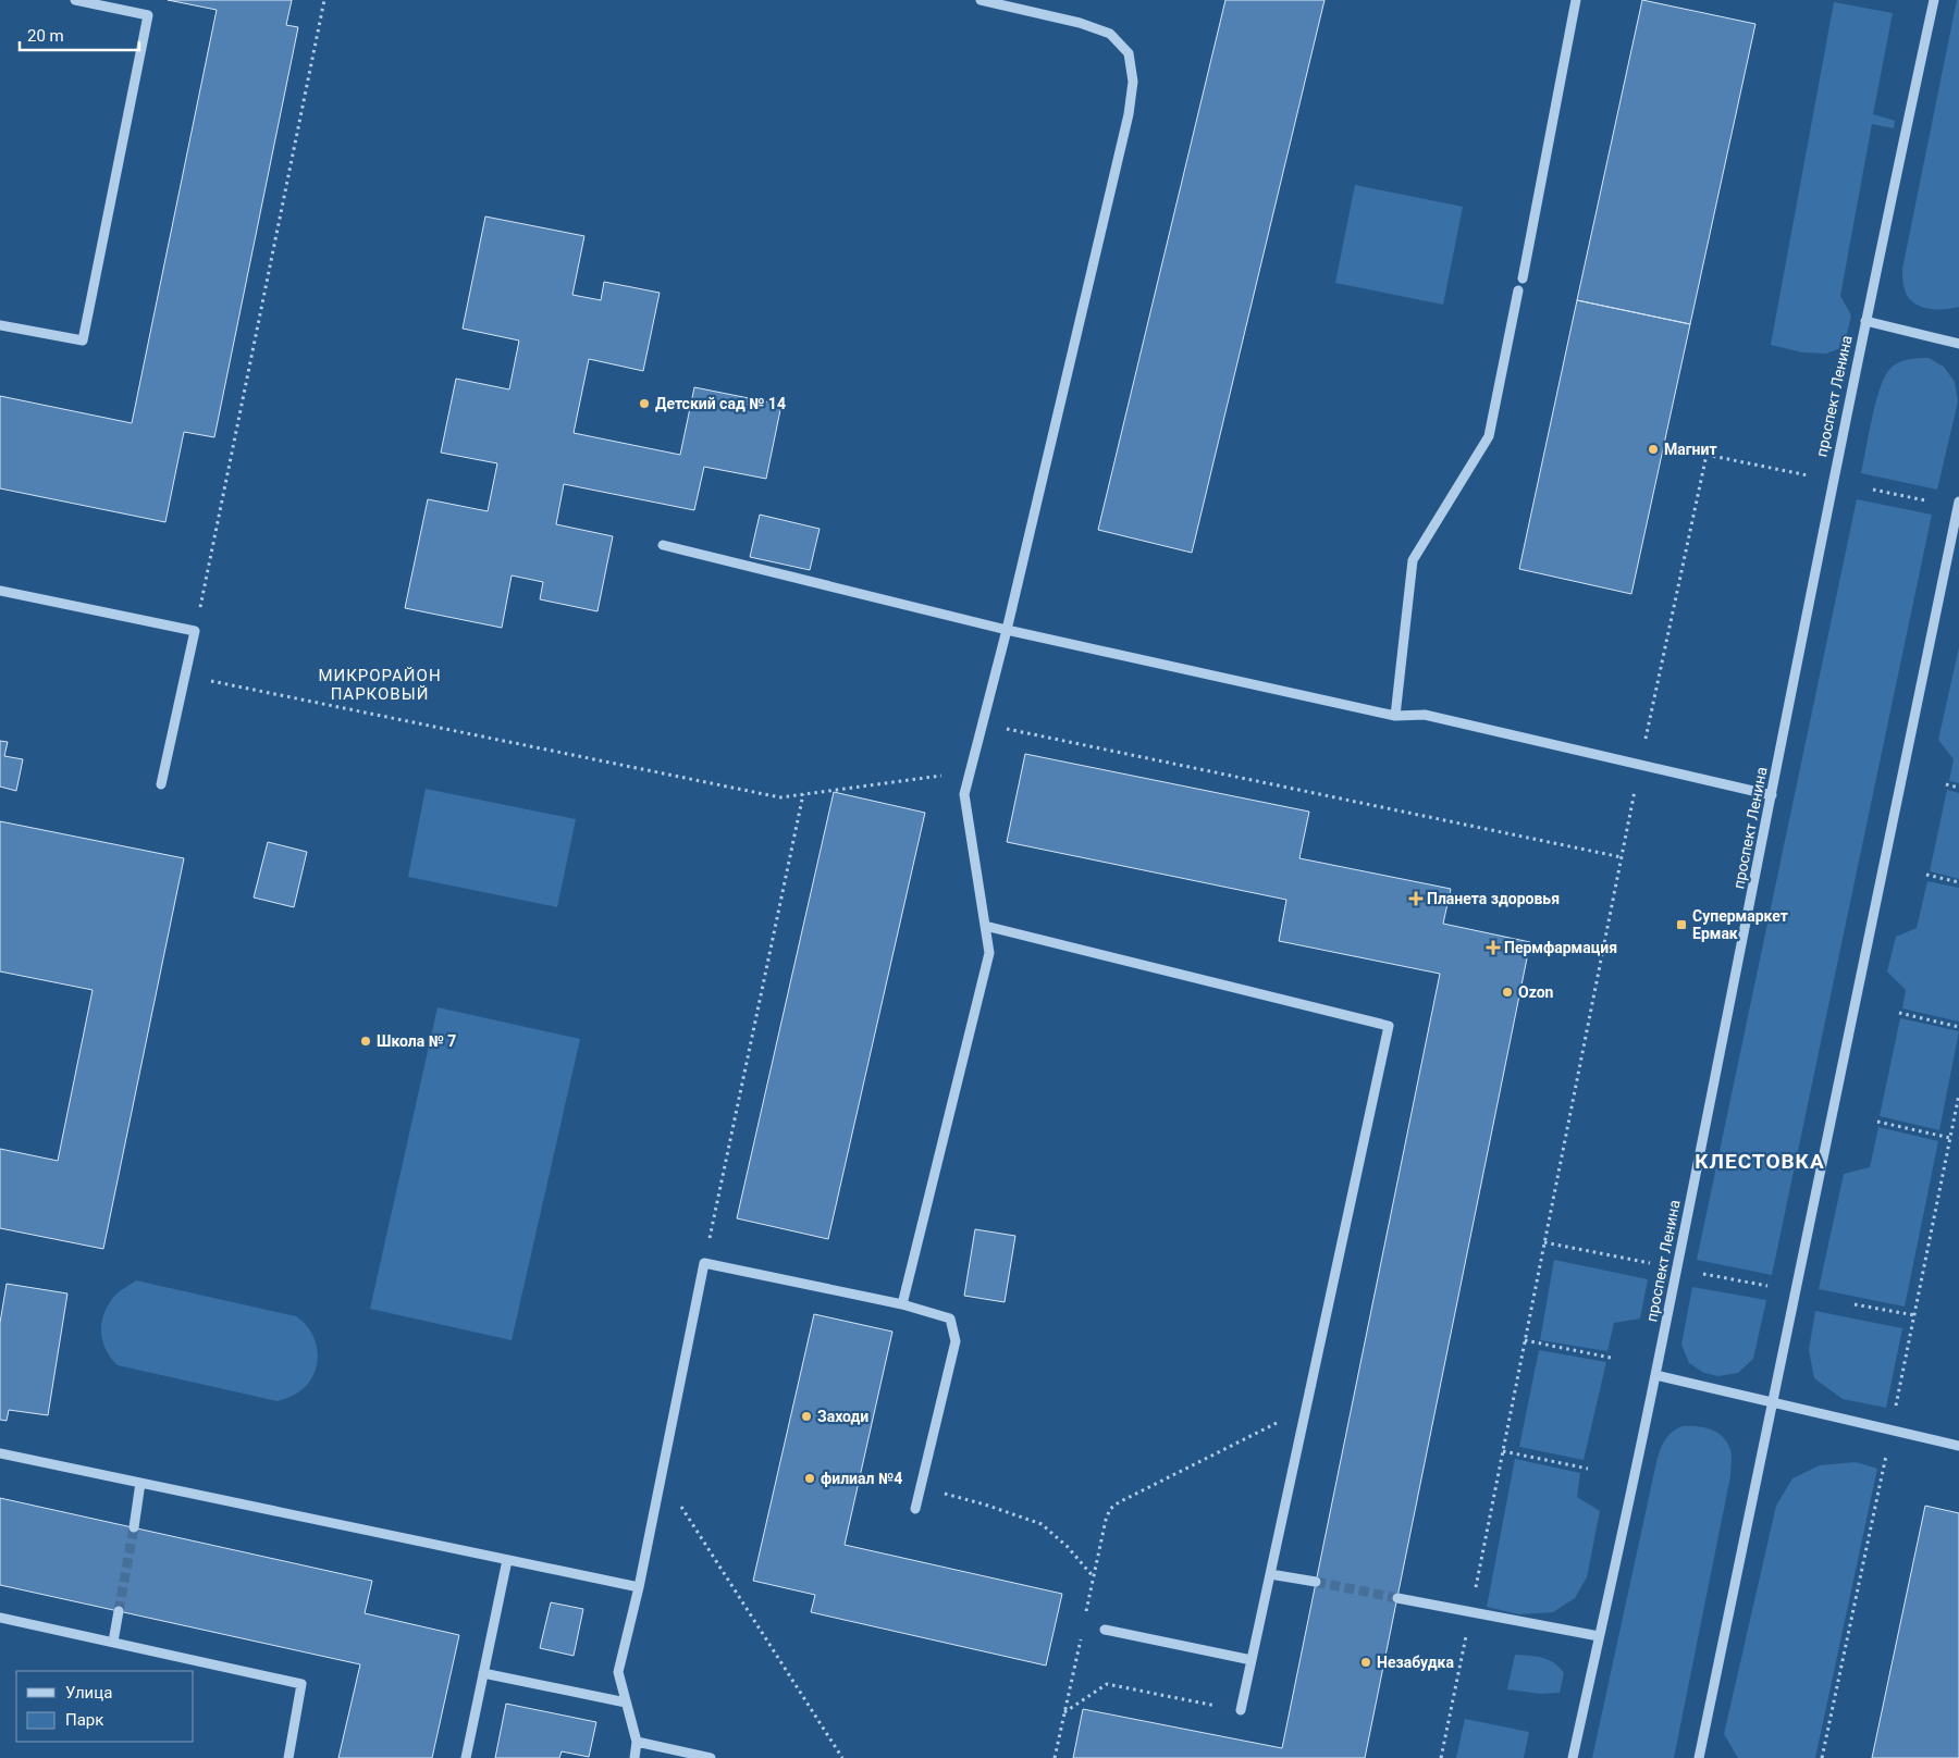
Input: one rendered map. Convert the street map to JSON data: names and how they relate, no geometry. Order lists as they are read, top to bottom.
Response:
{
  "streets": {
    "street": ["проспект Ленина"]
  },
  "districts": ["МИКРОРАЙОН ПАРКОВЫЙ", "КЛЕСТОВКА"],
  "places": {
    "other": [
      "Детский сад № 14",
      "Магнит",
      "Ozon",
      "Школа № 7",
      "Заходи",
      "филиал №4",
      "Незабудка"
    ],
    "health": ["Планета здоровья", "Пермфармация"],
    "transit": ["Супермаркет Ермак"]
  },
  "legend": ["Улица", "Парк"],
  "scale_bar": "20 m"
}
